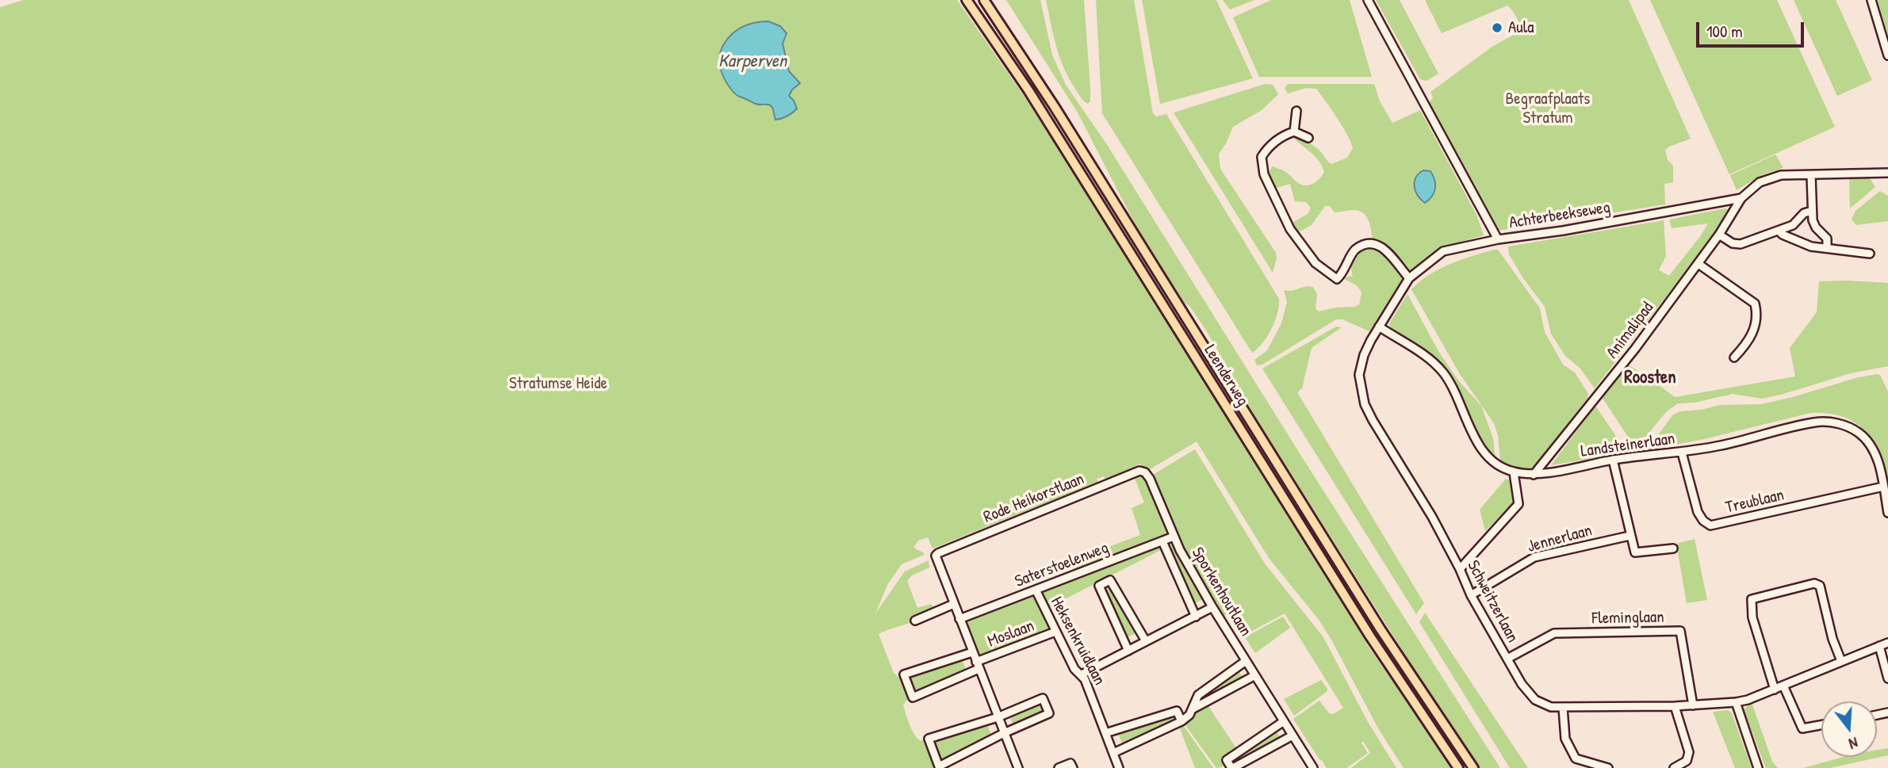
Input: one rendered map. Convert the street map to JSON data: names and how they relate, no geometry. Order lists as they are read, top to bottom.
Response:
{
  "streets": {
    "main road": ["Leenderweg"],
    "street": [
      "Achterbeekseweg",
      "Animalipad",
      "Landsteinerlaan",
      "Rode Heikorstlaan",
      "Treublaan",
      "Jennerlaan",
      "Saterstoelenweg",
      "Sporkenhoutlaan",
      "Schweitzerlaan",
      "Fleminglaan",
      "Moslaan",
      "Heksenkruidlaan"
    ]
  },
  "crossings": [
    ["Achterbeekseweg", "Animalipad"],
    ["Achterbeekseweg", "Schweitzerlaan"],
    ["Animalipad", "Landsteinerlaan"],
    ["Landsteinerlaan", "Treublaan"],
    ["Landsteinerlaan", "Schweitzerlaan"],
    ["Rode Heikorstlaan", "Sporkenhoutlaan"],
    ["Jennerlaan", "Schweitzerlaan"],
    ["Saterstoelenweg", "Sporkenhoutlaan"],
    ["Saterstoelenweg", "Heksenkruidlaan"],
    ["Schweitzerlaan", "Fleminglaan"],
    ["Moslaan", "Heksenkruidlaan"]
  ],
  "districts": ["Roosten"],
  "water": ["Karperven"],
  "parks": ["Begraafplaats Stratum", "Stratumse Heide"],
  "places": ["Aula"],
  "scale_bar": "100 m",
  "north": "bottom"
}
